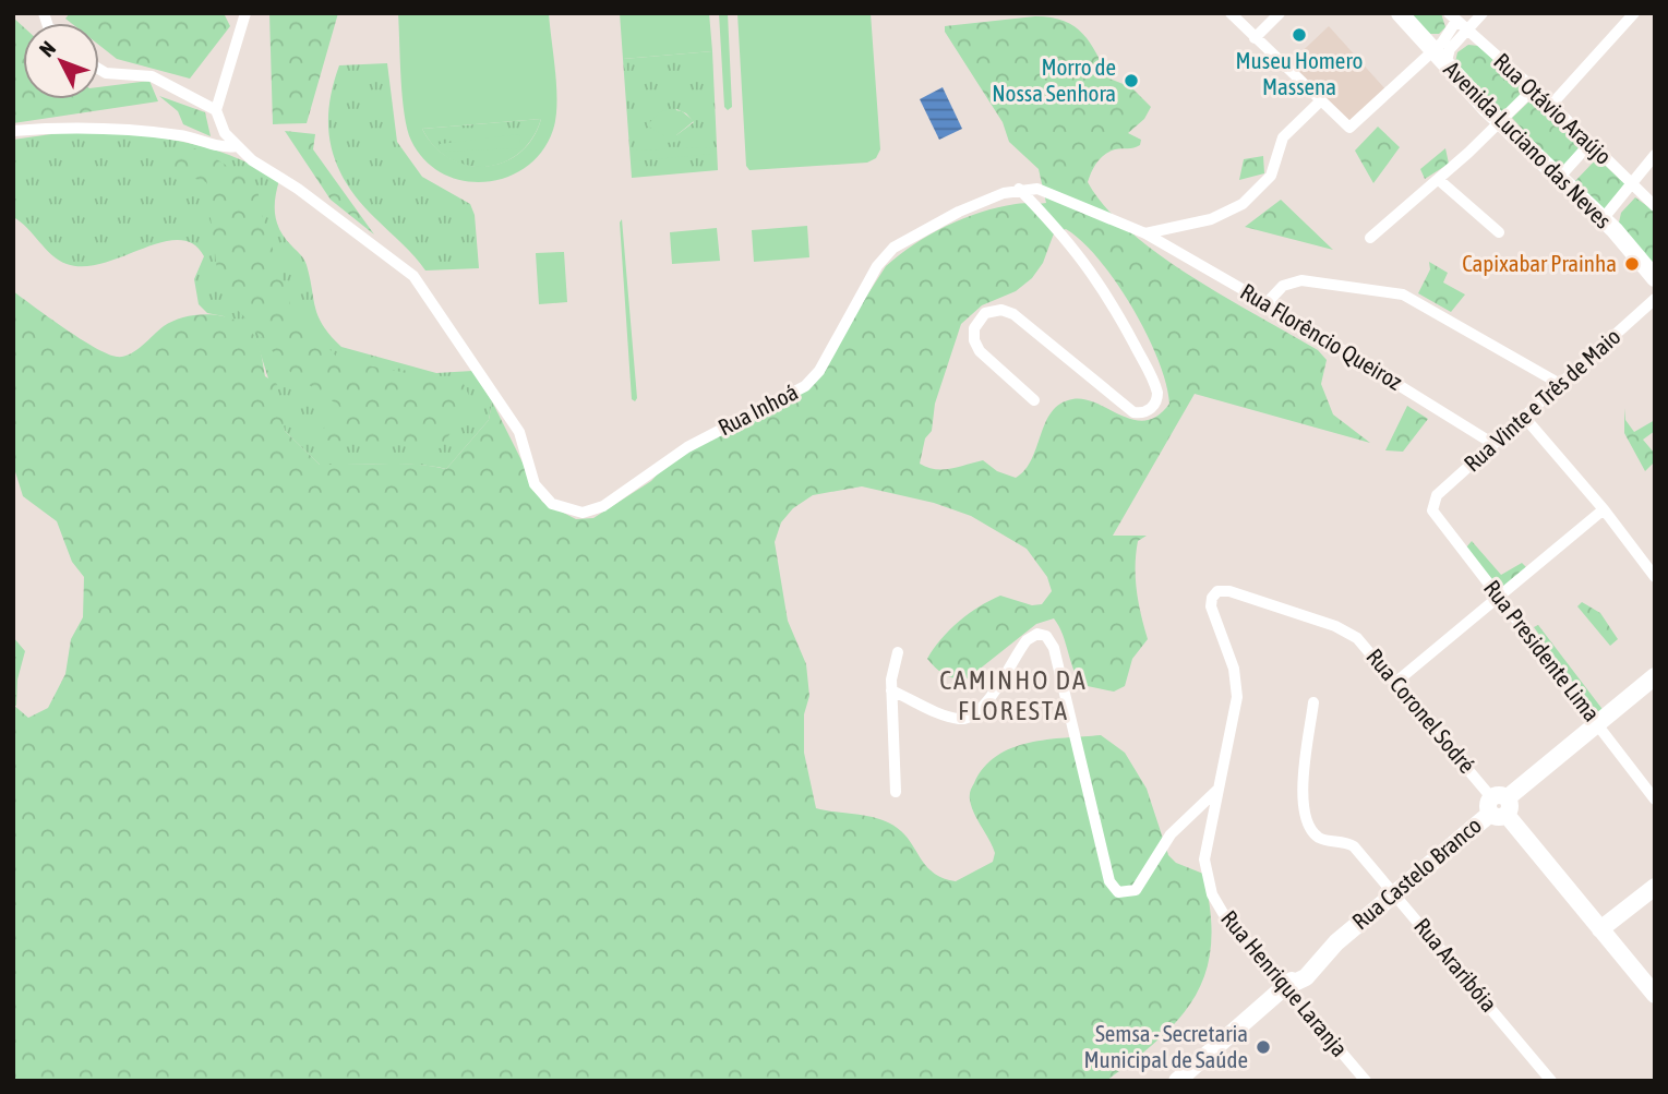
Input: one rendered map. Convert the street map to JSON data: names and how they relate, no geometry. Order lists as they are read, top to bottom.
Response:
{
  "streets": {
    "street": [
      "Rua Otávio Araújo",
      "Avenida Luciano das Neves",
      "Rua Florêncio Queiroz",
      "Rua Vinte e Três de Maio",
      "Rua Inhoá",
      "Rua Presidente Lima",
      "Rua Coronel Sodré",
      "Rua Castelo Branco",
      "Rua Araribóia",
      "Rua Henrique Laranja"
    ]
  },
  "crossings": [
    ["Rua Florêncio Queiroz", "Rua Vinte e Três de Maio"],
    ["Rua Florêncio Queiroz", "Rua Inhoá"],
    ["Rua Vinte e Três de Maio", "Rua Presidente Lima"],
    ["Rua Presidente Lima", "Rua Castelo Branco"],
    ["Rua Coronel Sodré", "Rua Castelo Branco"],
    ["Rua Coronel Sodré", "Rua Henrique Laranja"],
    ["Rua Castelo Branco", "Rua Araribóia"],
    ["Rua Castelo Branco", "Rua Henrique Laranja"]
  ],
  "districts": ["CAMINHO DA FLORESTA"],
  "places": [
    "Museu Homero Massena",
    "Morro de Nossa Senhora",
    "Capixabar Prainha",
    "Semsa - Secretaria Municipal de Saúde"
  ],
  "north": "top left"
}
